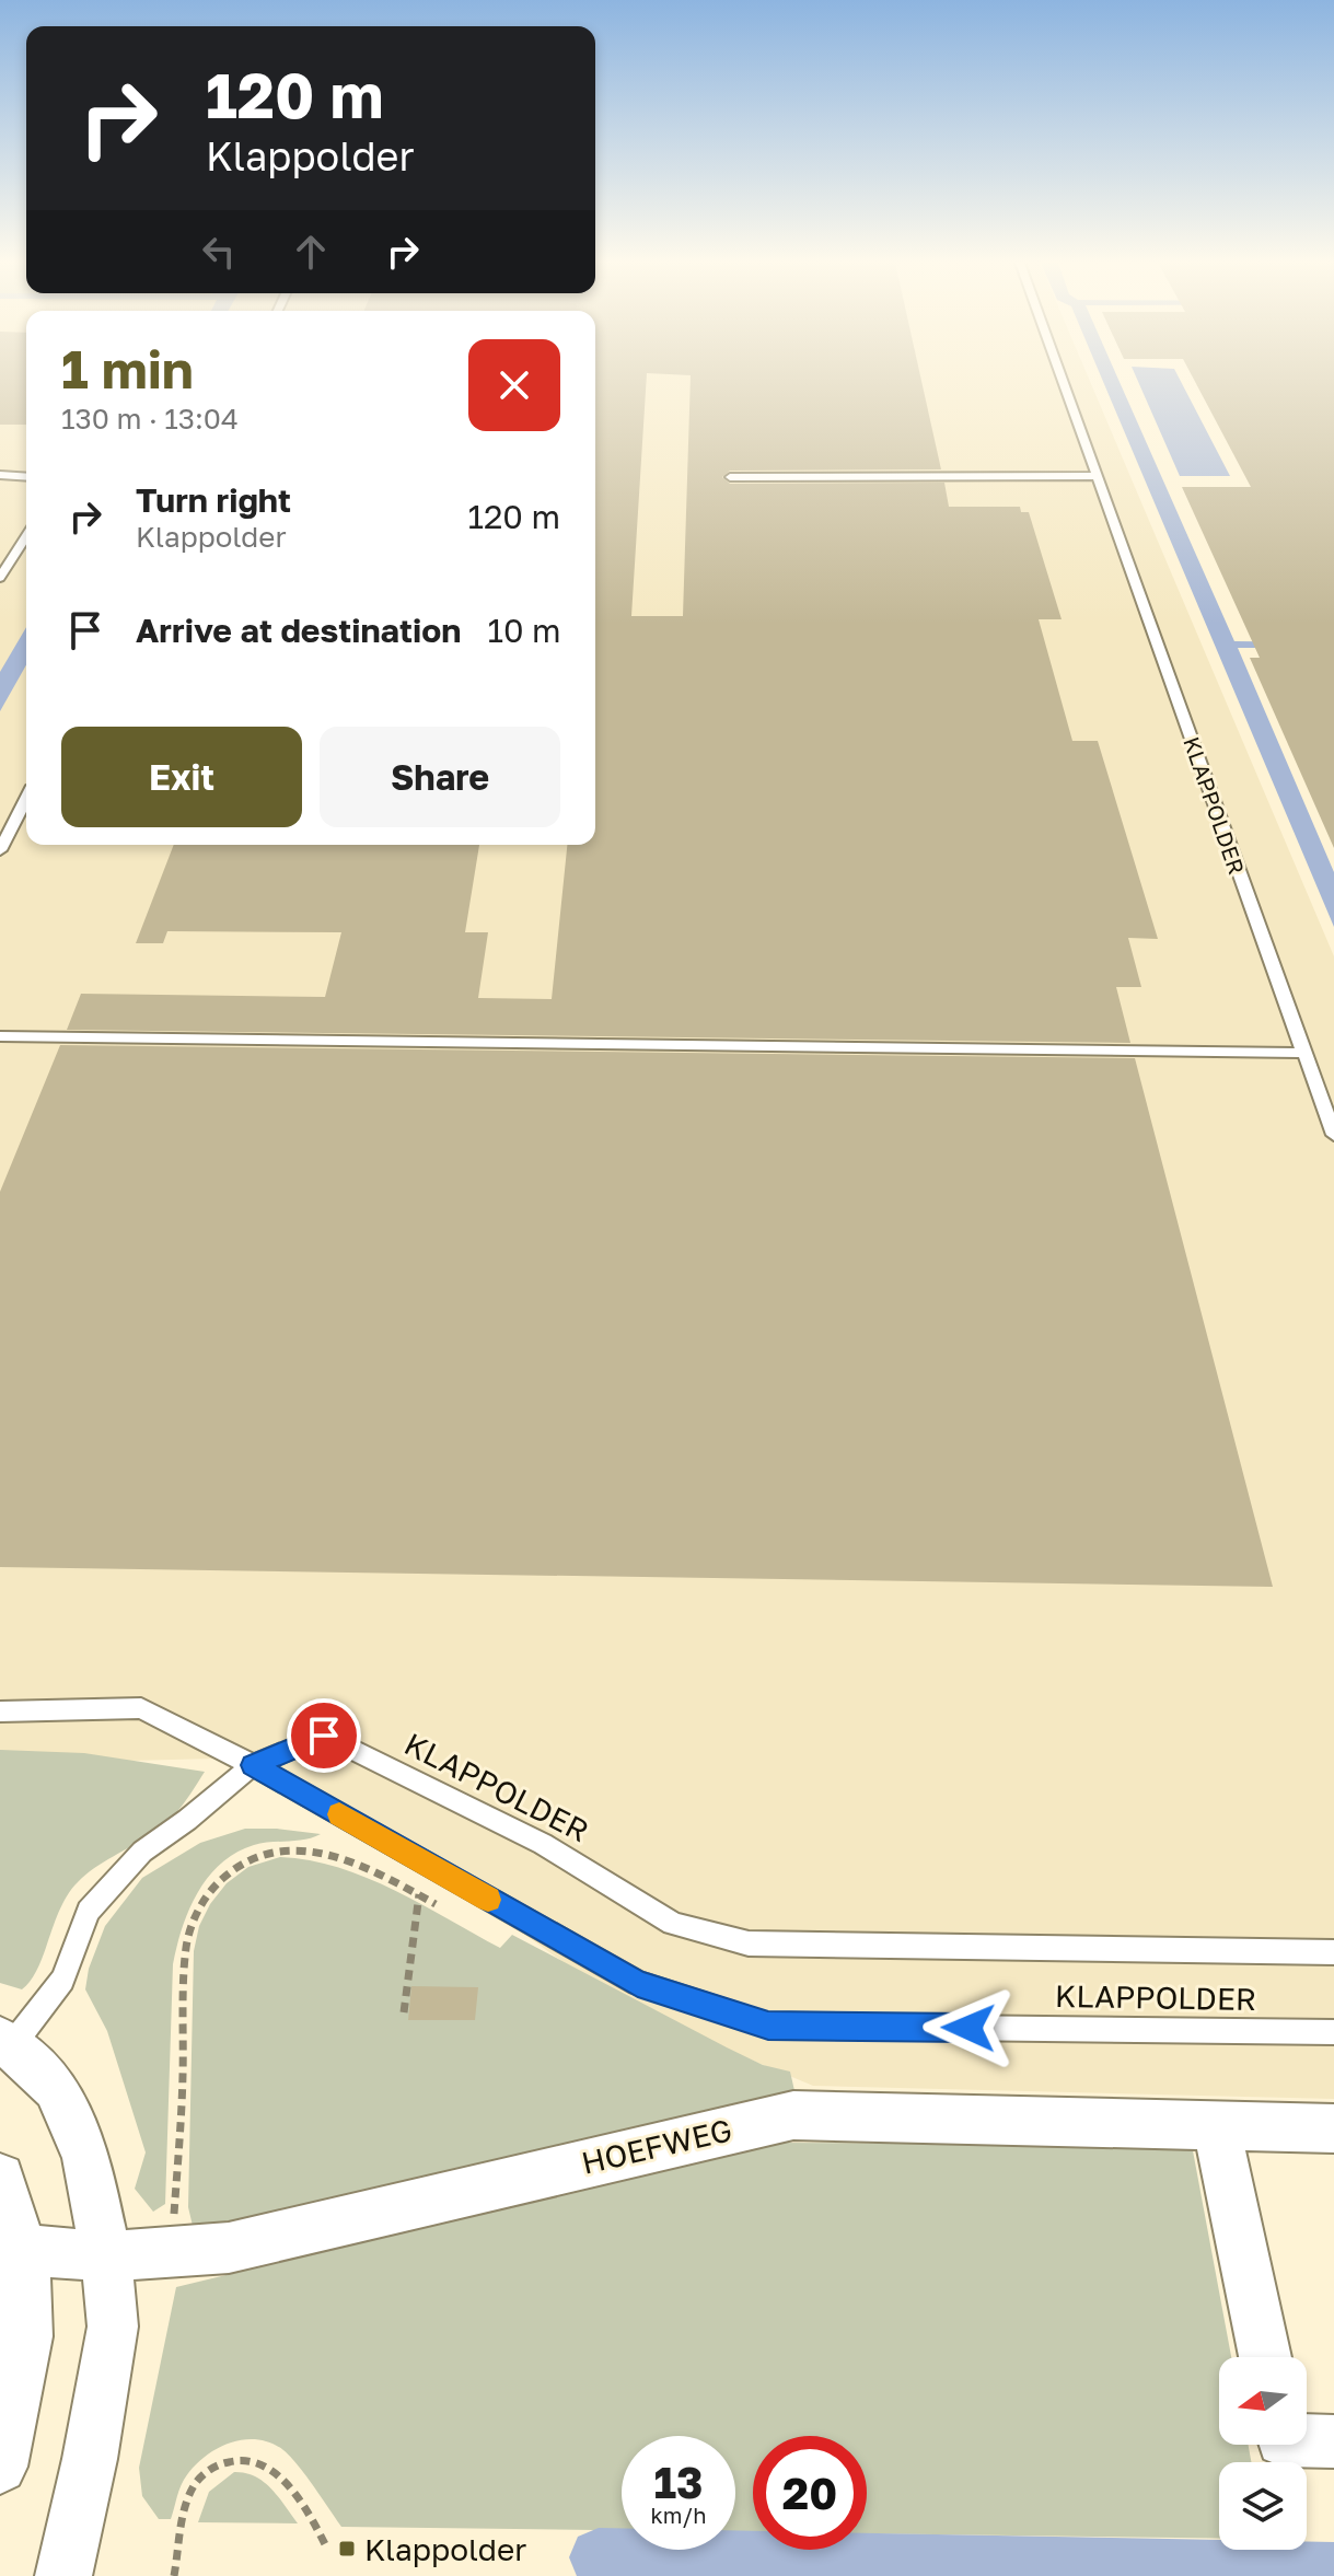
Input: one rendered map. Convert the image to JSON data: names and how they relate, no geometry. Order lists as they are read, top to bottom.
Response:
{
  "streets": {
    "street": ["HOEFWEG"],
    "lane": ["KLAPPOLDER"]
  },
  "places": {
    "transit": ["Klappolder"]
  },
  "north": "left",
  "page": {
    "turn": ["120 m", "Klappolder"],
    "heading": ["1 min", "130 m · 13:04"],
    "list": [
      {
        "name": "Turn right",
        "note": "Klappolder",
        "value": "120 m"
      },
      {
        "name": "Arrive at destination",
        "value": "10 m"
      }
    ],
    "buttons": ["Exit", "Share"],
    "speed": "13 km/h",
    "limit": "20"
  }
}
